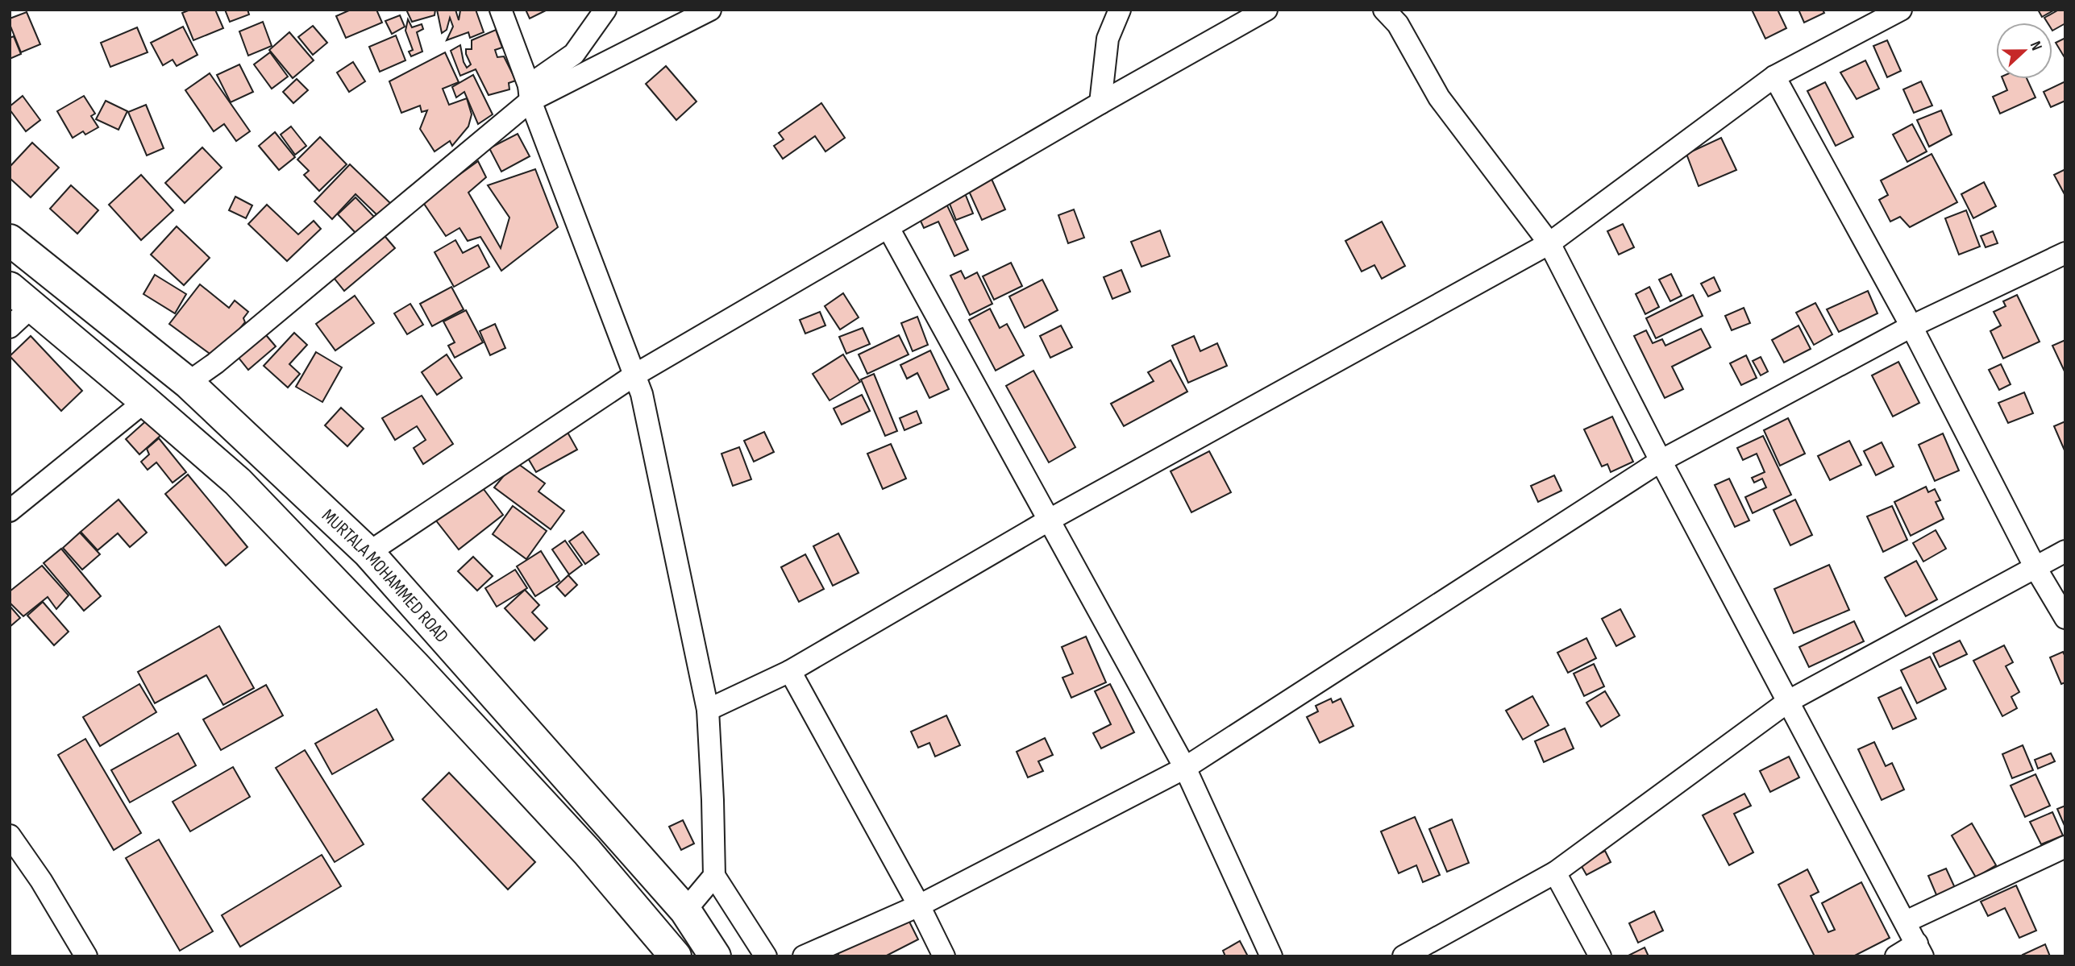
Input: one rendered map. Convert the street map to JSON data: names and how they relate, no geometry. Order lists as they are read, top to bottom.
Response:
{
  "streets": {
    "main road": ["MURTALA MOHAMMED ROAD"]
  },
  "north": "right"
}
